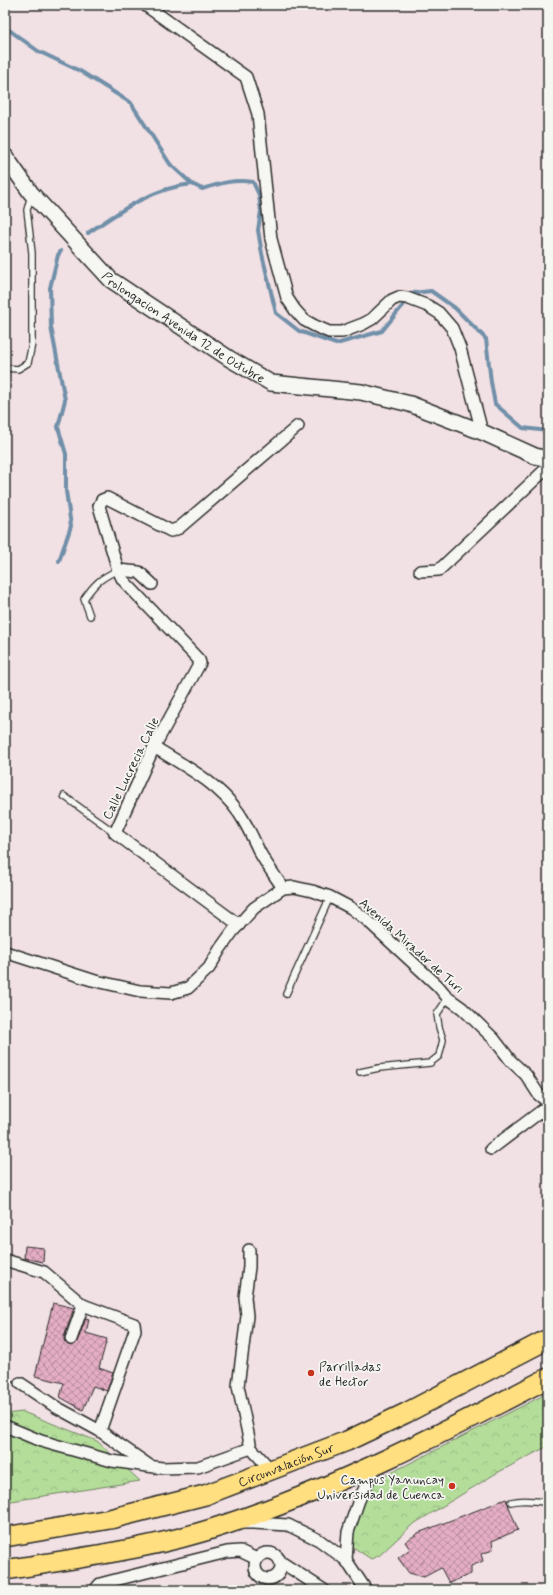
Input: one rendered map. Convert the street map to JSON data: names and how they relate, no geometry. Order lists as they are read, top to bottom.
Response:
{
  "streets": {
    "highway": ["Circunvalación Sur"],
    "main road": ["Prolongacion Avenida 12 de Octubre"],
    "street": ["Calle Lucrecia Calle", "Avenida Mirador de Turi"]
  },
  "places": ["Parrilladas de Hector", "Campus Yanuncay Universidad de Cuenca"]
}
